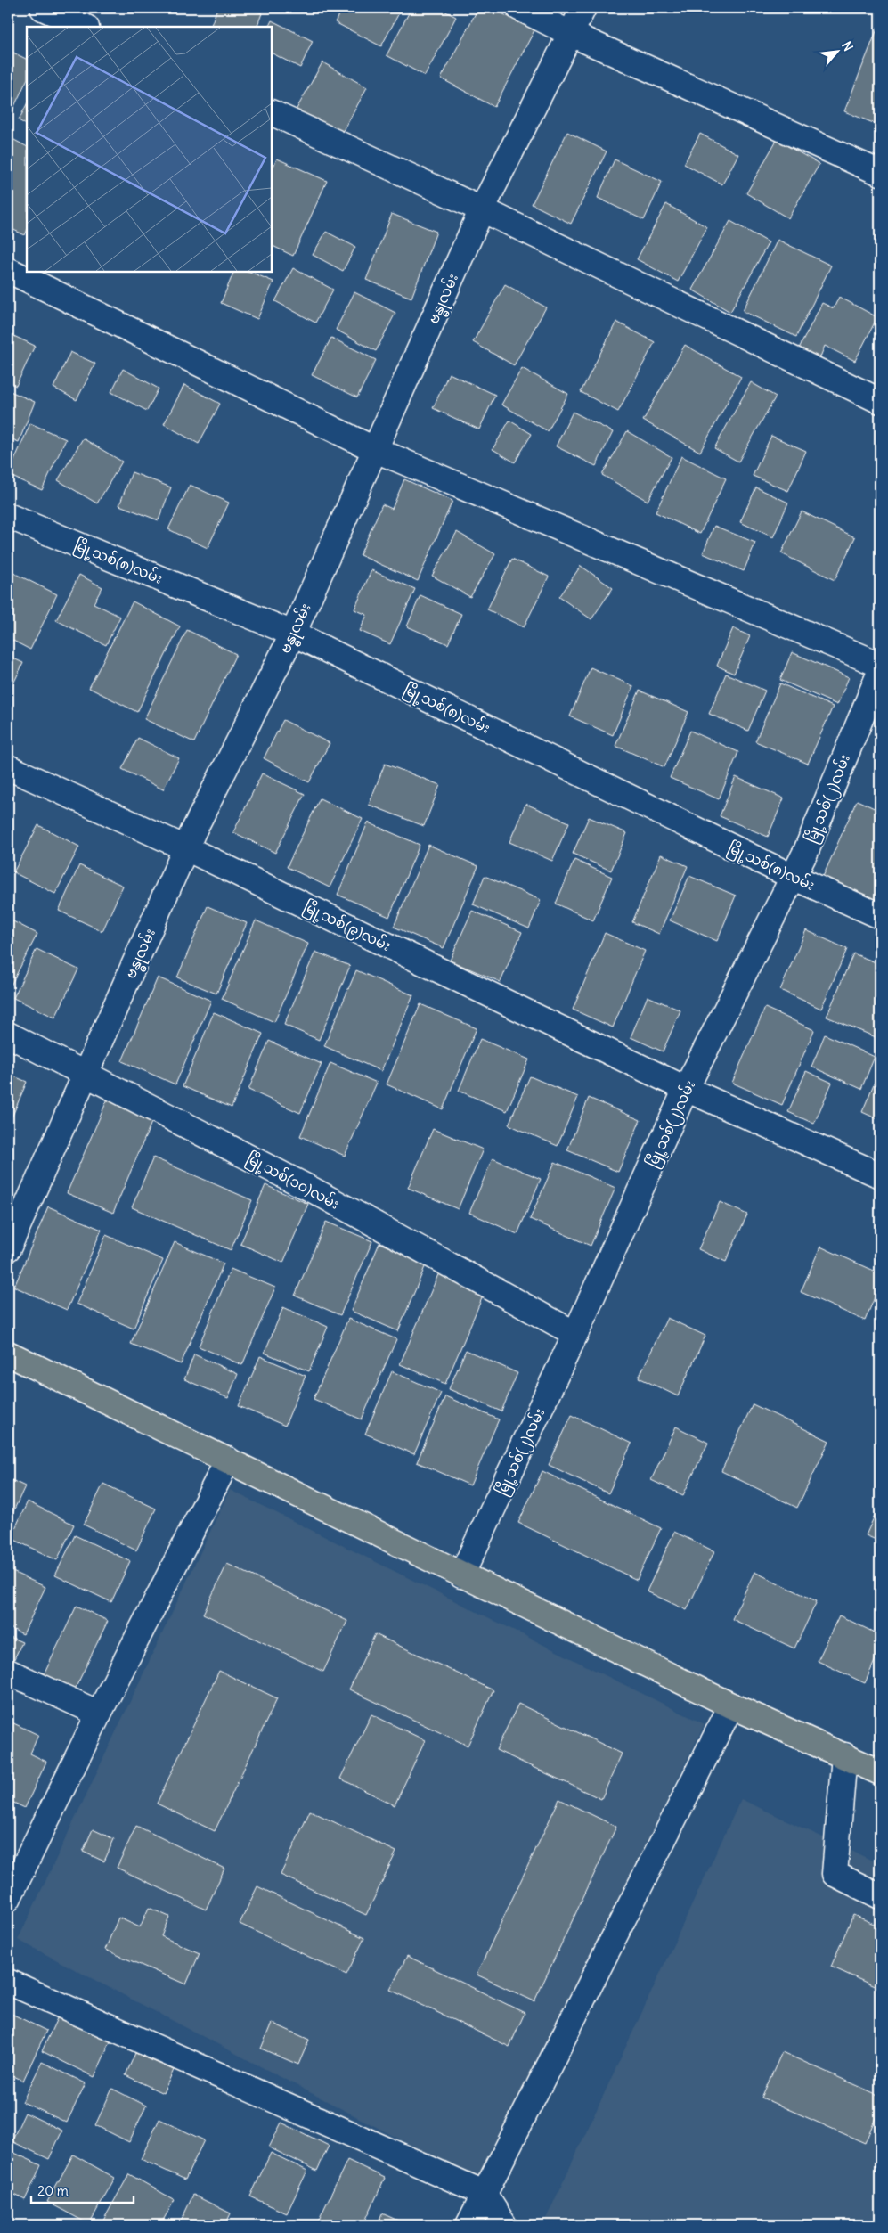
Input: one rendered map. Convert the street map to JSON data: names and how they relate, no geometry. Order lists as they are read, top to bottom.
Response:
{
  "streets": {
    "street": [
      "ဗန္ဓုလမ်း",
      "မြို့သစ်(၈)လမ်း",
      "မြို့သစ်(၂)လမ်း",
      "မြို့သစ်(၉)လမ်း",
      "မြို့သစ်(၁၀)လမ်း"
    ]
  },
  "crossings": [
    ["ဗန္ဓုလမ်း", "မြို့သစ်(၈)လမ်း"],
    ["ဗန္ဓုလမ်း", "မြို့သစ်(၉)လမ်း"],
    ["ဗန္ဓုလမ်း", "မြို့သစ်(၁၀)လမ်း"],
    ["မြို့သစ်(၈)လမ်း", "မြို့သစ်(၂)လမ်း"],
    ["မြို့သစ်(၂)လမ်း", "မြို့သစ်(၉)လမ်း"],
    ["မြို့သစ်(၂)လမ်း", "မြို့သစ်(၁၀)လမ်း"]
  ],
  "scale_bar": "20 m",
  "north": "top right"
}
